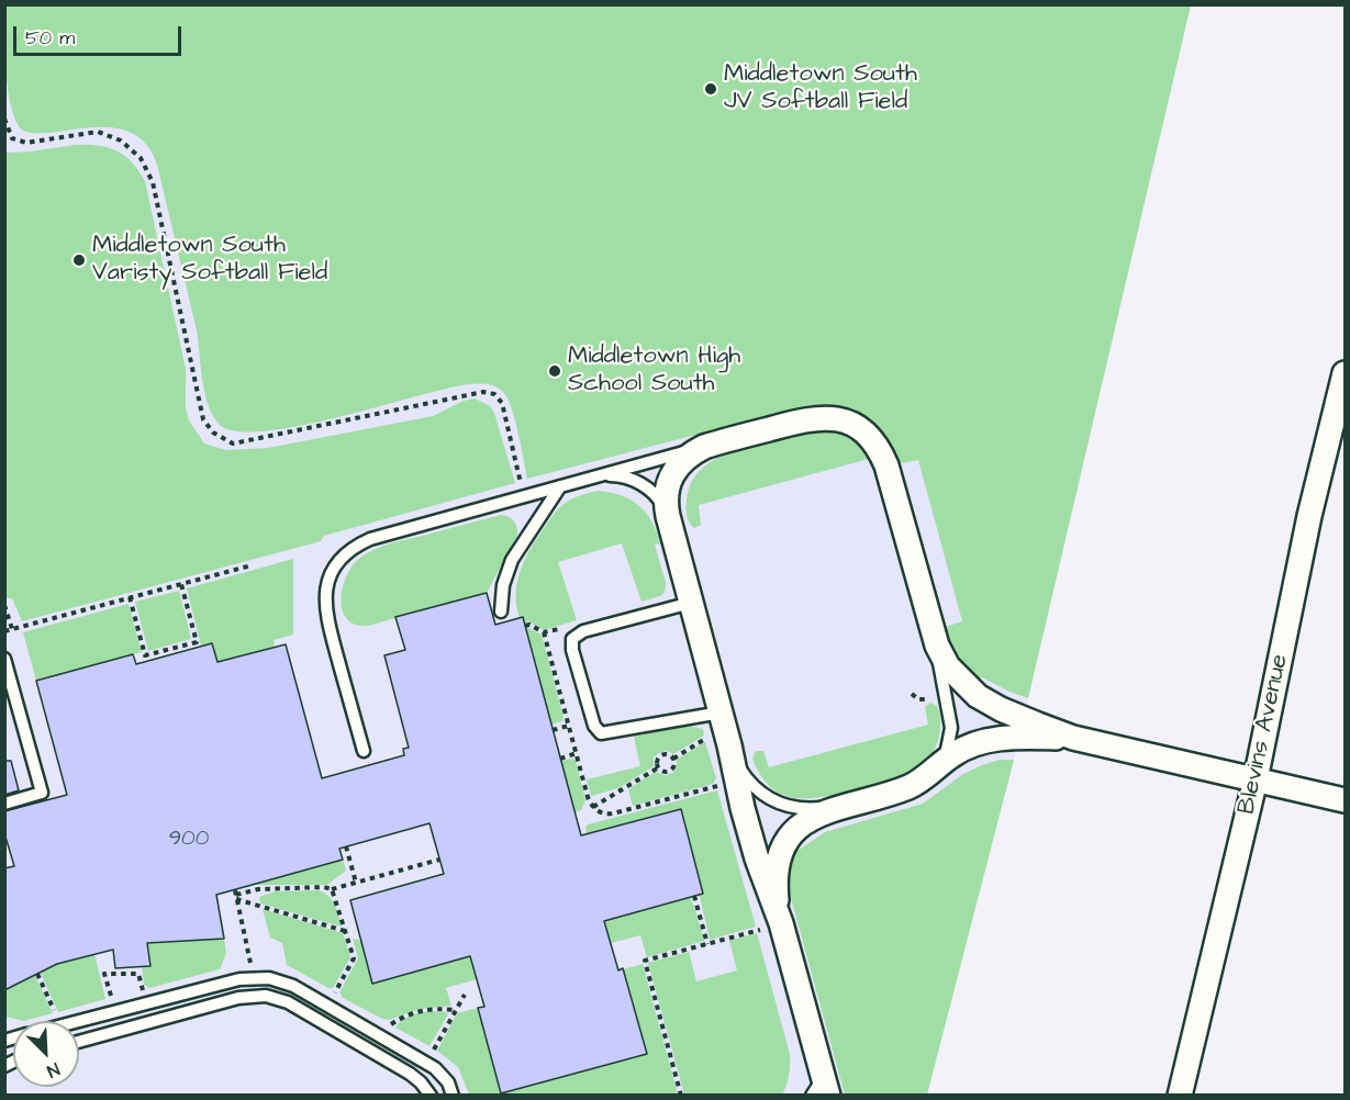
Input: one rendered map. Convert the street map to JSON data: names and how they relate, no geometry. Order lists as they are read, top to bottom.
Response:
{
  "streets": {
    "street": ["Blevins Avenue"]
  },
  "places": ["Middletown South JV Softball Field", "Middletown South Varisty Softball Field", "Middletown High School South"],
  "house_numbers": ["900"],
  "scale_bar": "50 m",
  "north": "bottom right"
}
